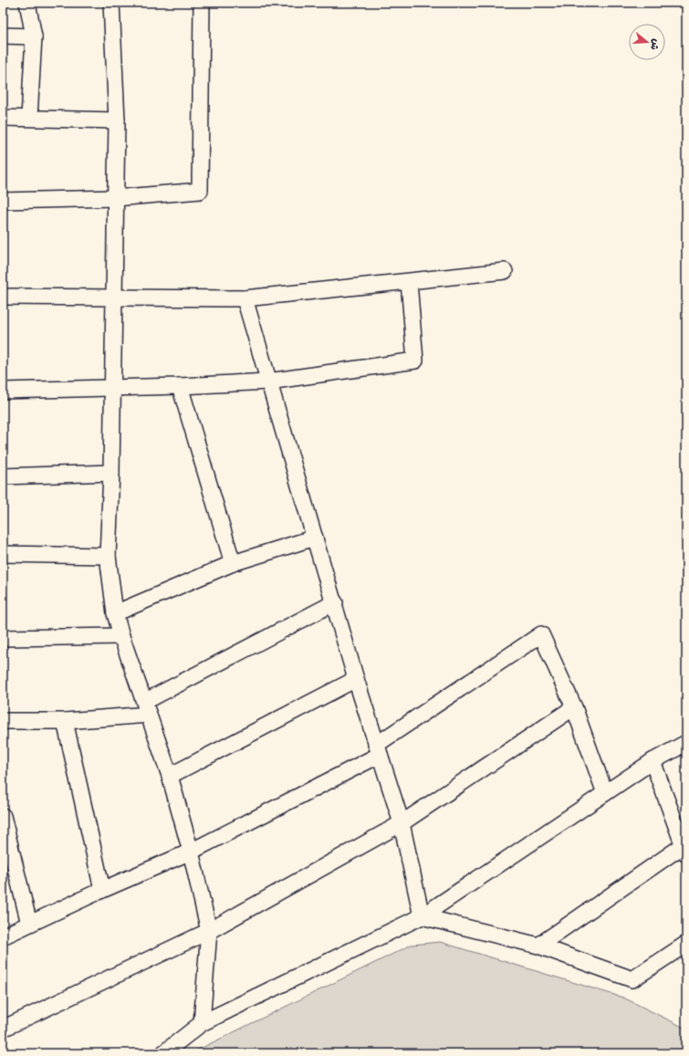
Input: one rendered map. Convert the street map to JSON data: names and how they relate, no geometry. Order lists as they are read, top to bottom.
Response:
{
  "north": "right"
}
